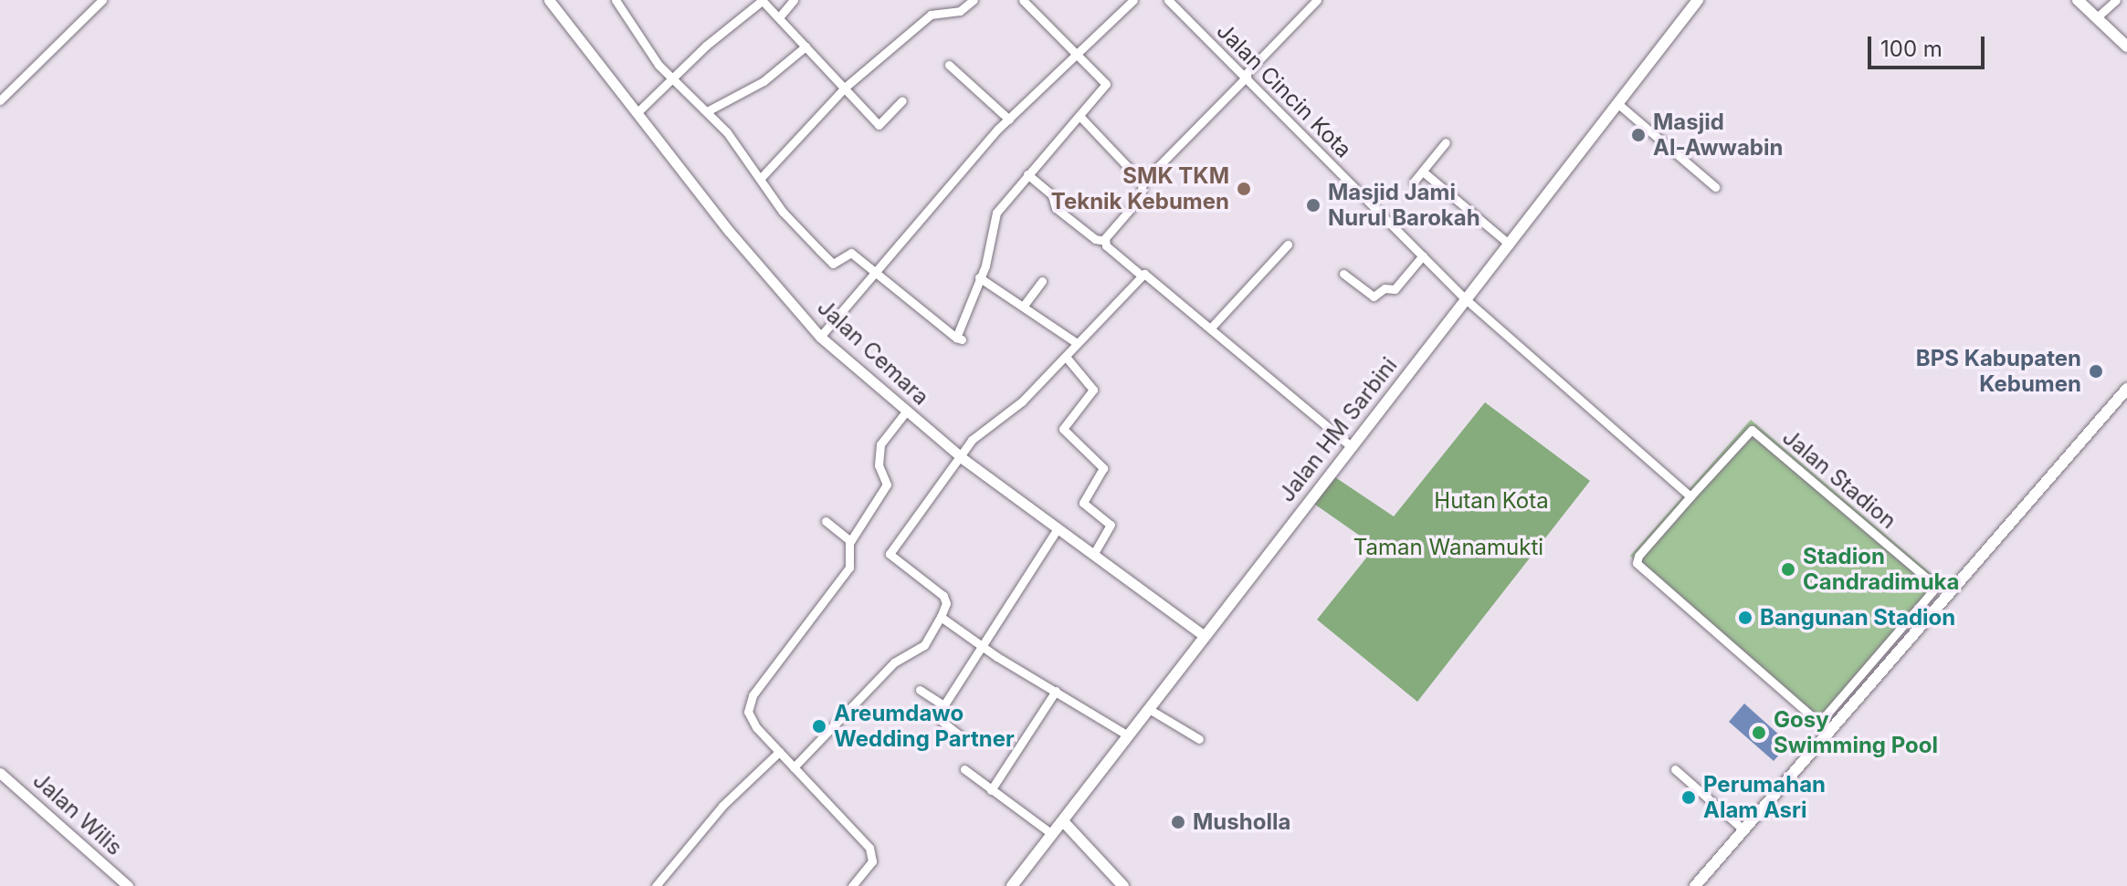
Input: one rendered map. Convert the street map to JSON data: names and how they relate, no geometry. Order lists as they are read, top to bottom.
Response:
{
  "streets": {
    "main road": ["Jalan HM Sarbini"],
    "street": [
      "Jalan Cincin Kota",
      "Jalan Cemara",
      "Jalan Stadion",
      "Jalan Wilis"
    ]
  },
  "crossings": [
    ["Jalan Cincin Kota", "Jalan HM Sarbini"],
    ["Jalan Cemara", "Jalan HM Sarbini"]
  ],
  "parks": ["Hutan Kota", "Taman Wanamukti"],
  "places": [
    "Masjid Al-Awwabin",
    "SMK TKM Teknik Kebumen",
    "Masjid Jami Nurul Barokah",
    "BPS Kabupaten Kebumen",
    "Stadion Candradimuka",
    "Bangunan Stadion",
    "Areumdawo Wedding Partner",
    "Gosy Swimming Pool",
    "Perumahan Alam Asri",
    "Musholla"
  ],
  "scale_bar": "100 m"
}
